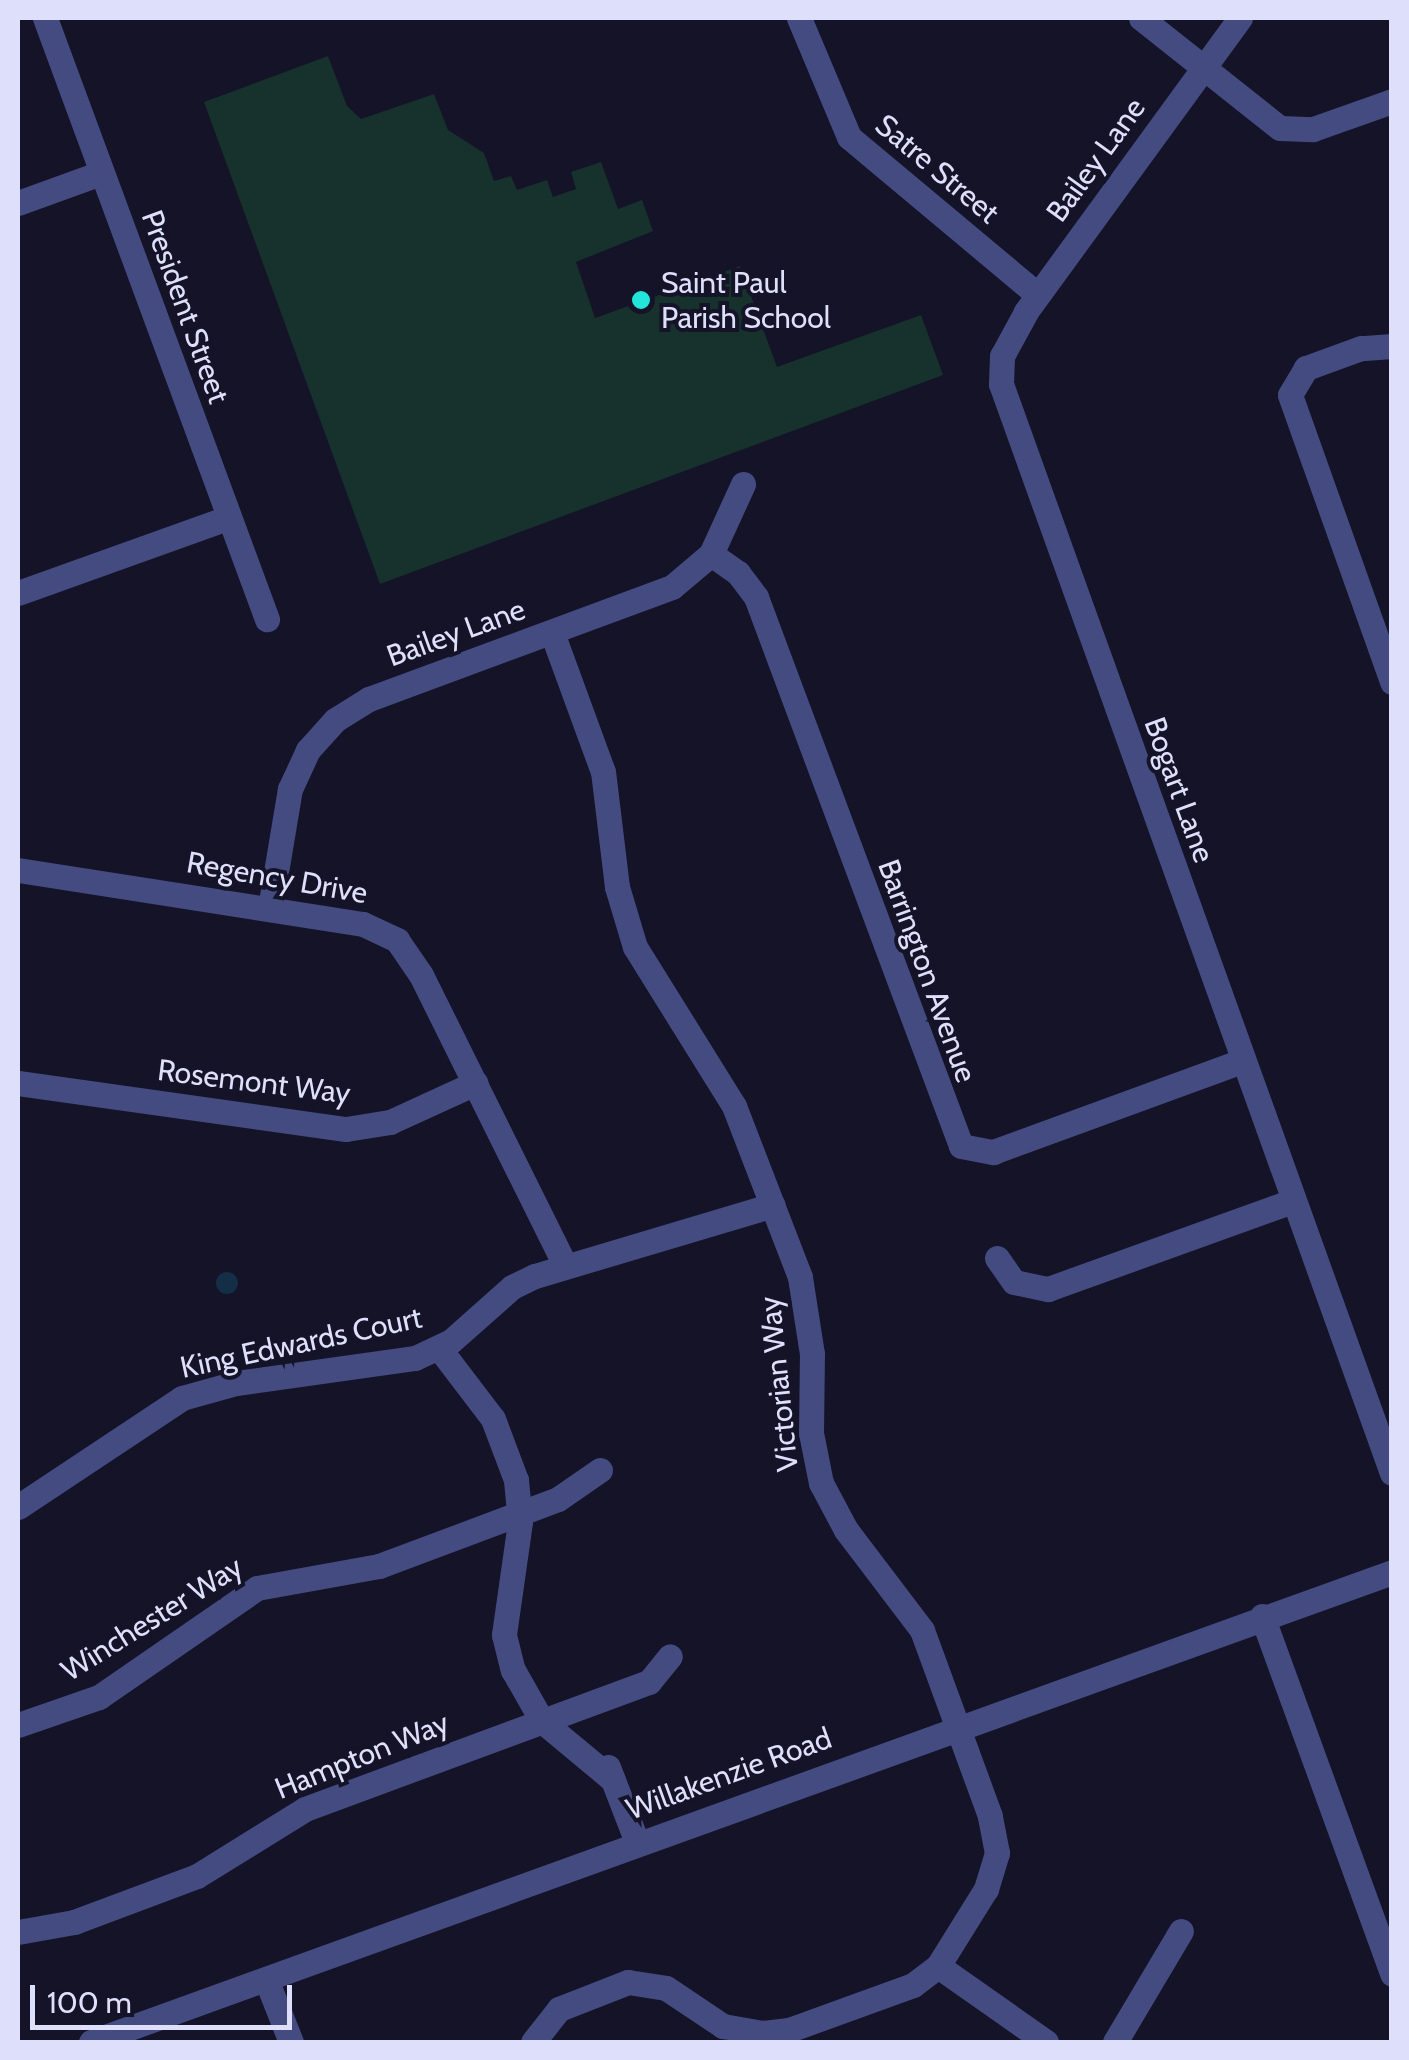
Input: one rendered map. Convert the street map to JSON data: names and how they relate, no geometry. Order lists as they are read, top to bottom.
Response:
{
  "streets": {
    "street": [
      "Bailey Lane",
      "Satre Street",
      "President Street",
      "Bogart Lane",
      "Regency Drive",
      "Barrington Avenue",
      "Rosemont Way",
      "King Edwards Court",
      "Victorian Way",
      "Winchester Way",
      "Hampton Way",
      "Willakenzie Road"
    ]
  },
  "crossings": [
    ["Bailey Lane", "Satre Street"],
    ["Bailey Lane", "Bogart Lane"],
    ["Bailey Lane", "Regency Drive"],
    ["Bailey Lane", "Barrington Avenue"],
    ["Bailey Lane", "Victorian Way"],
    ["Bogart Lane", "Barrington Avenue"],
    ["Regency Drive", "Rosemont Way"],
    ["Regency Drive", "King Edwards Court"],
    ["King Edwards Court", "Victorian Way"],
    ["Victorian Way", "Willakenzie Road"]
  ],
  "places": ["Saint Paul Parish School"],
  "scale_bar": "100 m"
}
